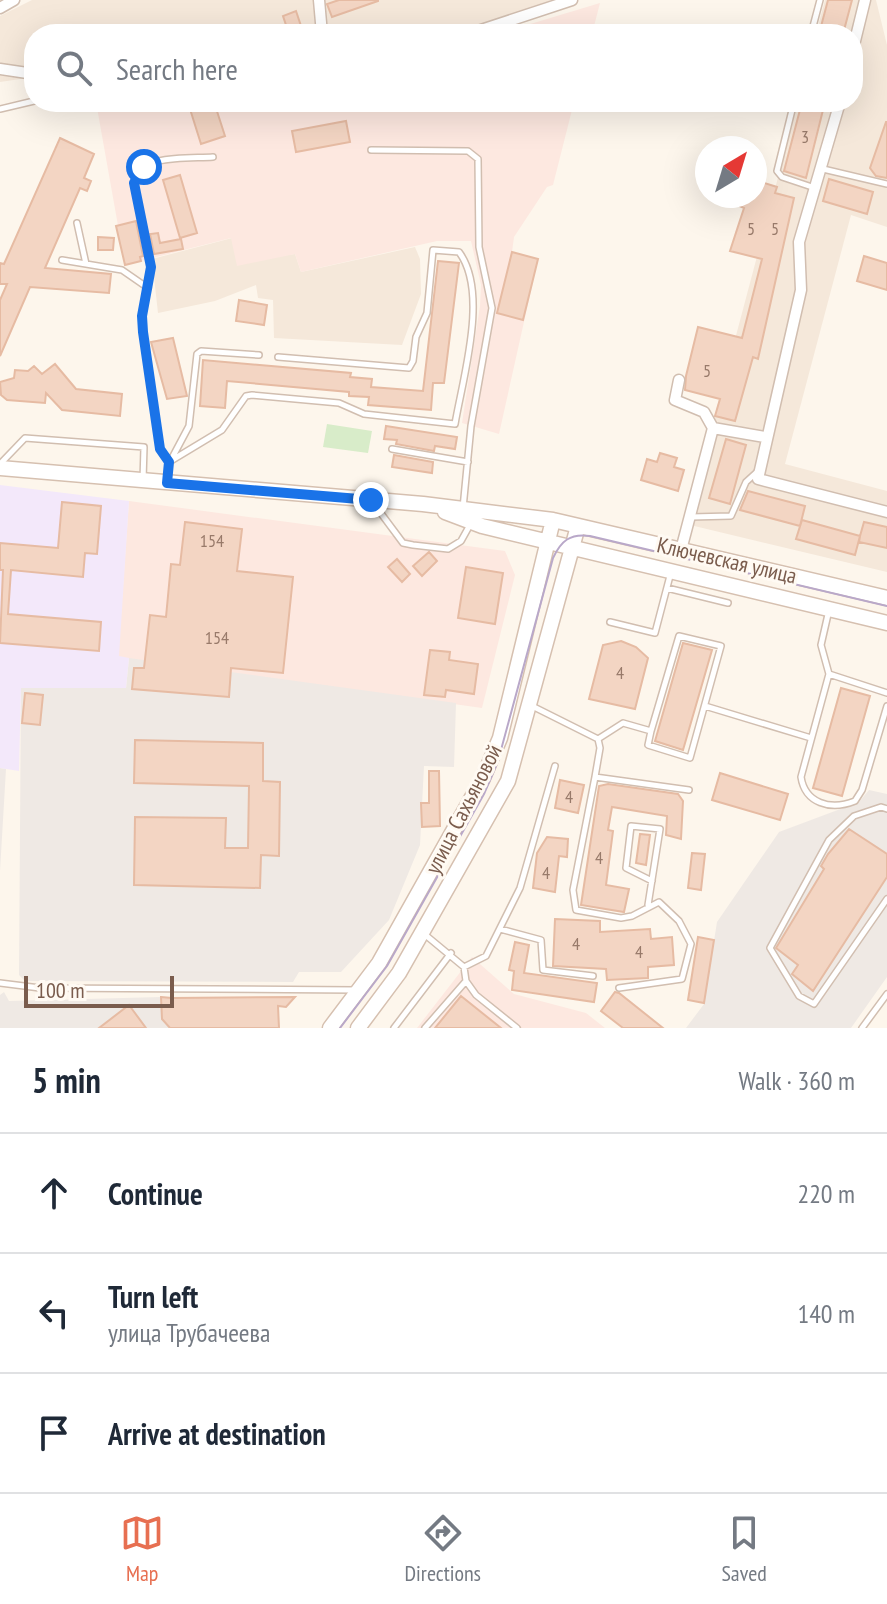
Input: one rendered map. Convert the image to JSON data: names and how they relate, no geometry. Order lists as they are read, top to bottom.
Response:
{
  "streets": {
    "main road": ["Ключевская улица", "улица Сахьяновой"]
  },
  "crossings": [
    ["Ключевская улица", "улица Сахьяновой"]
  ],
  "house_numbers": [
    "3",
    "5",
    "5",
    "5",
    "154",
    "154",
    "4",
    "4",
    "4",
    "4",
    "4",
    "4"
  ],
  "scale_bar": "100 m",
  "north": "top right",
  "page": {
    "search": "Search here",
    "scale": "100 m",
    "heading": ["5 min", "Walk · 360 m"],
    "list": [
      ["Continue", "220 m"],
      ["Turn left", "улица Трубачеева", "140 m"],
      "Arrive at destination"
    ],
    "nav": ["Map", "Directions", "Saved"]
  }
}
